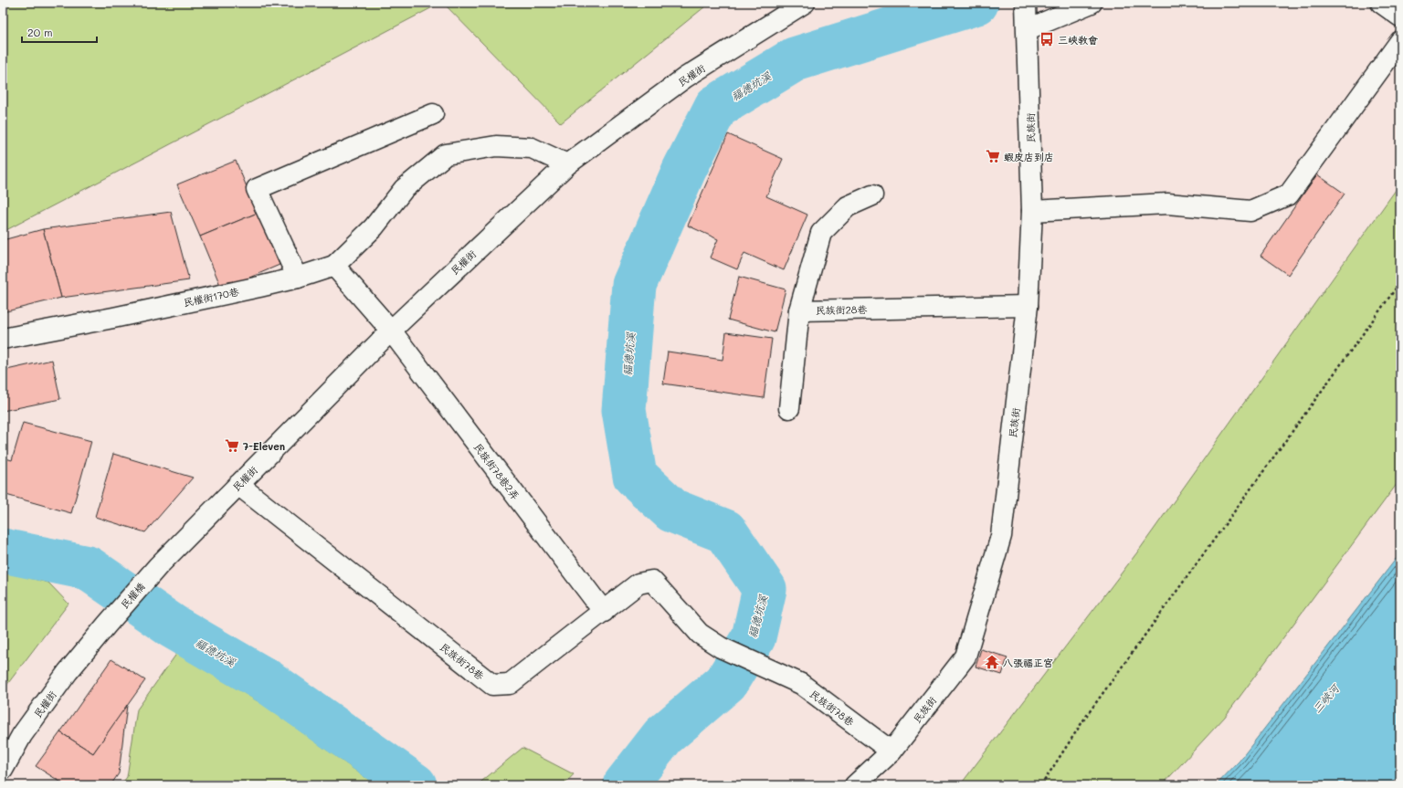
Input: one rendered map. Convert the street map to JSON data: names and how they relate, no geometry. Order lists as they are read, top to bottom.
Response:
{
  "streets": {
    "street": [
      "民權街",
      "民族街",
      "民權街170巷",
      "民族街28巷",
      "民族街78巷2弄",
      "民權橋",
      "民族街78巷"
    ]
  },
  "crossings": [
    ["民權街", "民族街78巷2弄"],
    ["民權街", "民權橋"],
    ["民權街", "民族街78巷"],
    ["民族街", "民族街28巷"],
    ["民族街", "民族街78巷"],
    ["民族街78巷2弄", "民族街78巷"]
  ],
  "water": ["福德坑溪", "三峽河"],
  "places": {
    "bus stop": ["三峽教會"],
    "supermarket": ["蝦皮店到店", "7-Eleven"],
    "temple": ["八張福正宮"]
  },
  "scale_bar": "20 m"
}
